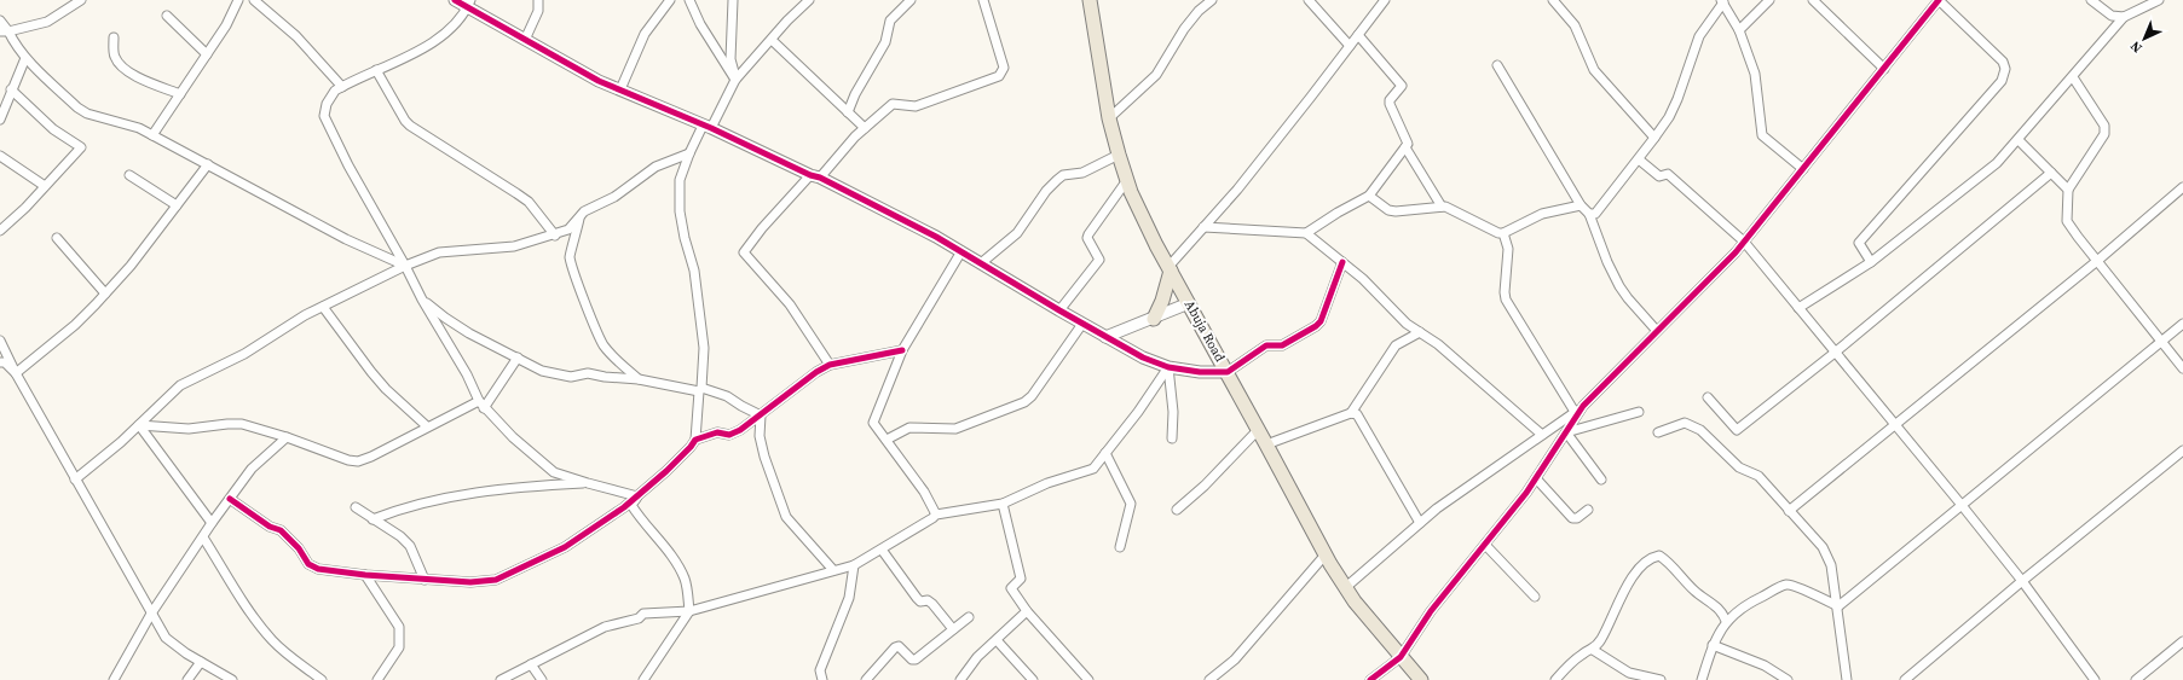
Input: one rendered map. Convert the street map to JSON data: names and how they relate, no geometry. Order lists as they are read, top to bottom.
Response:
{
  "streets": {
    "main road": ["Abuja Road"]
  },
  "north": "bottom left"
}
